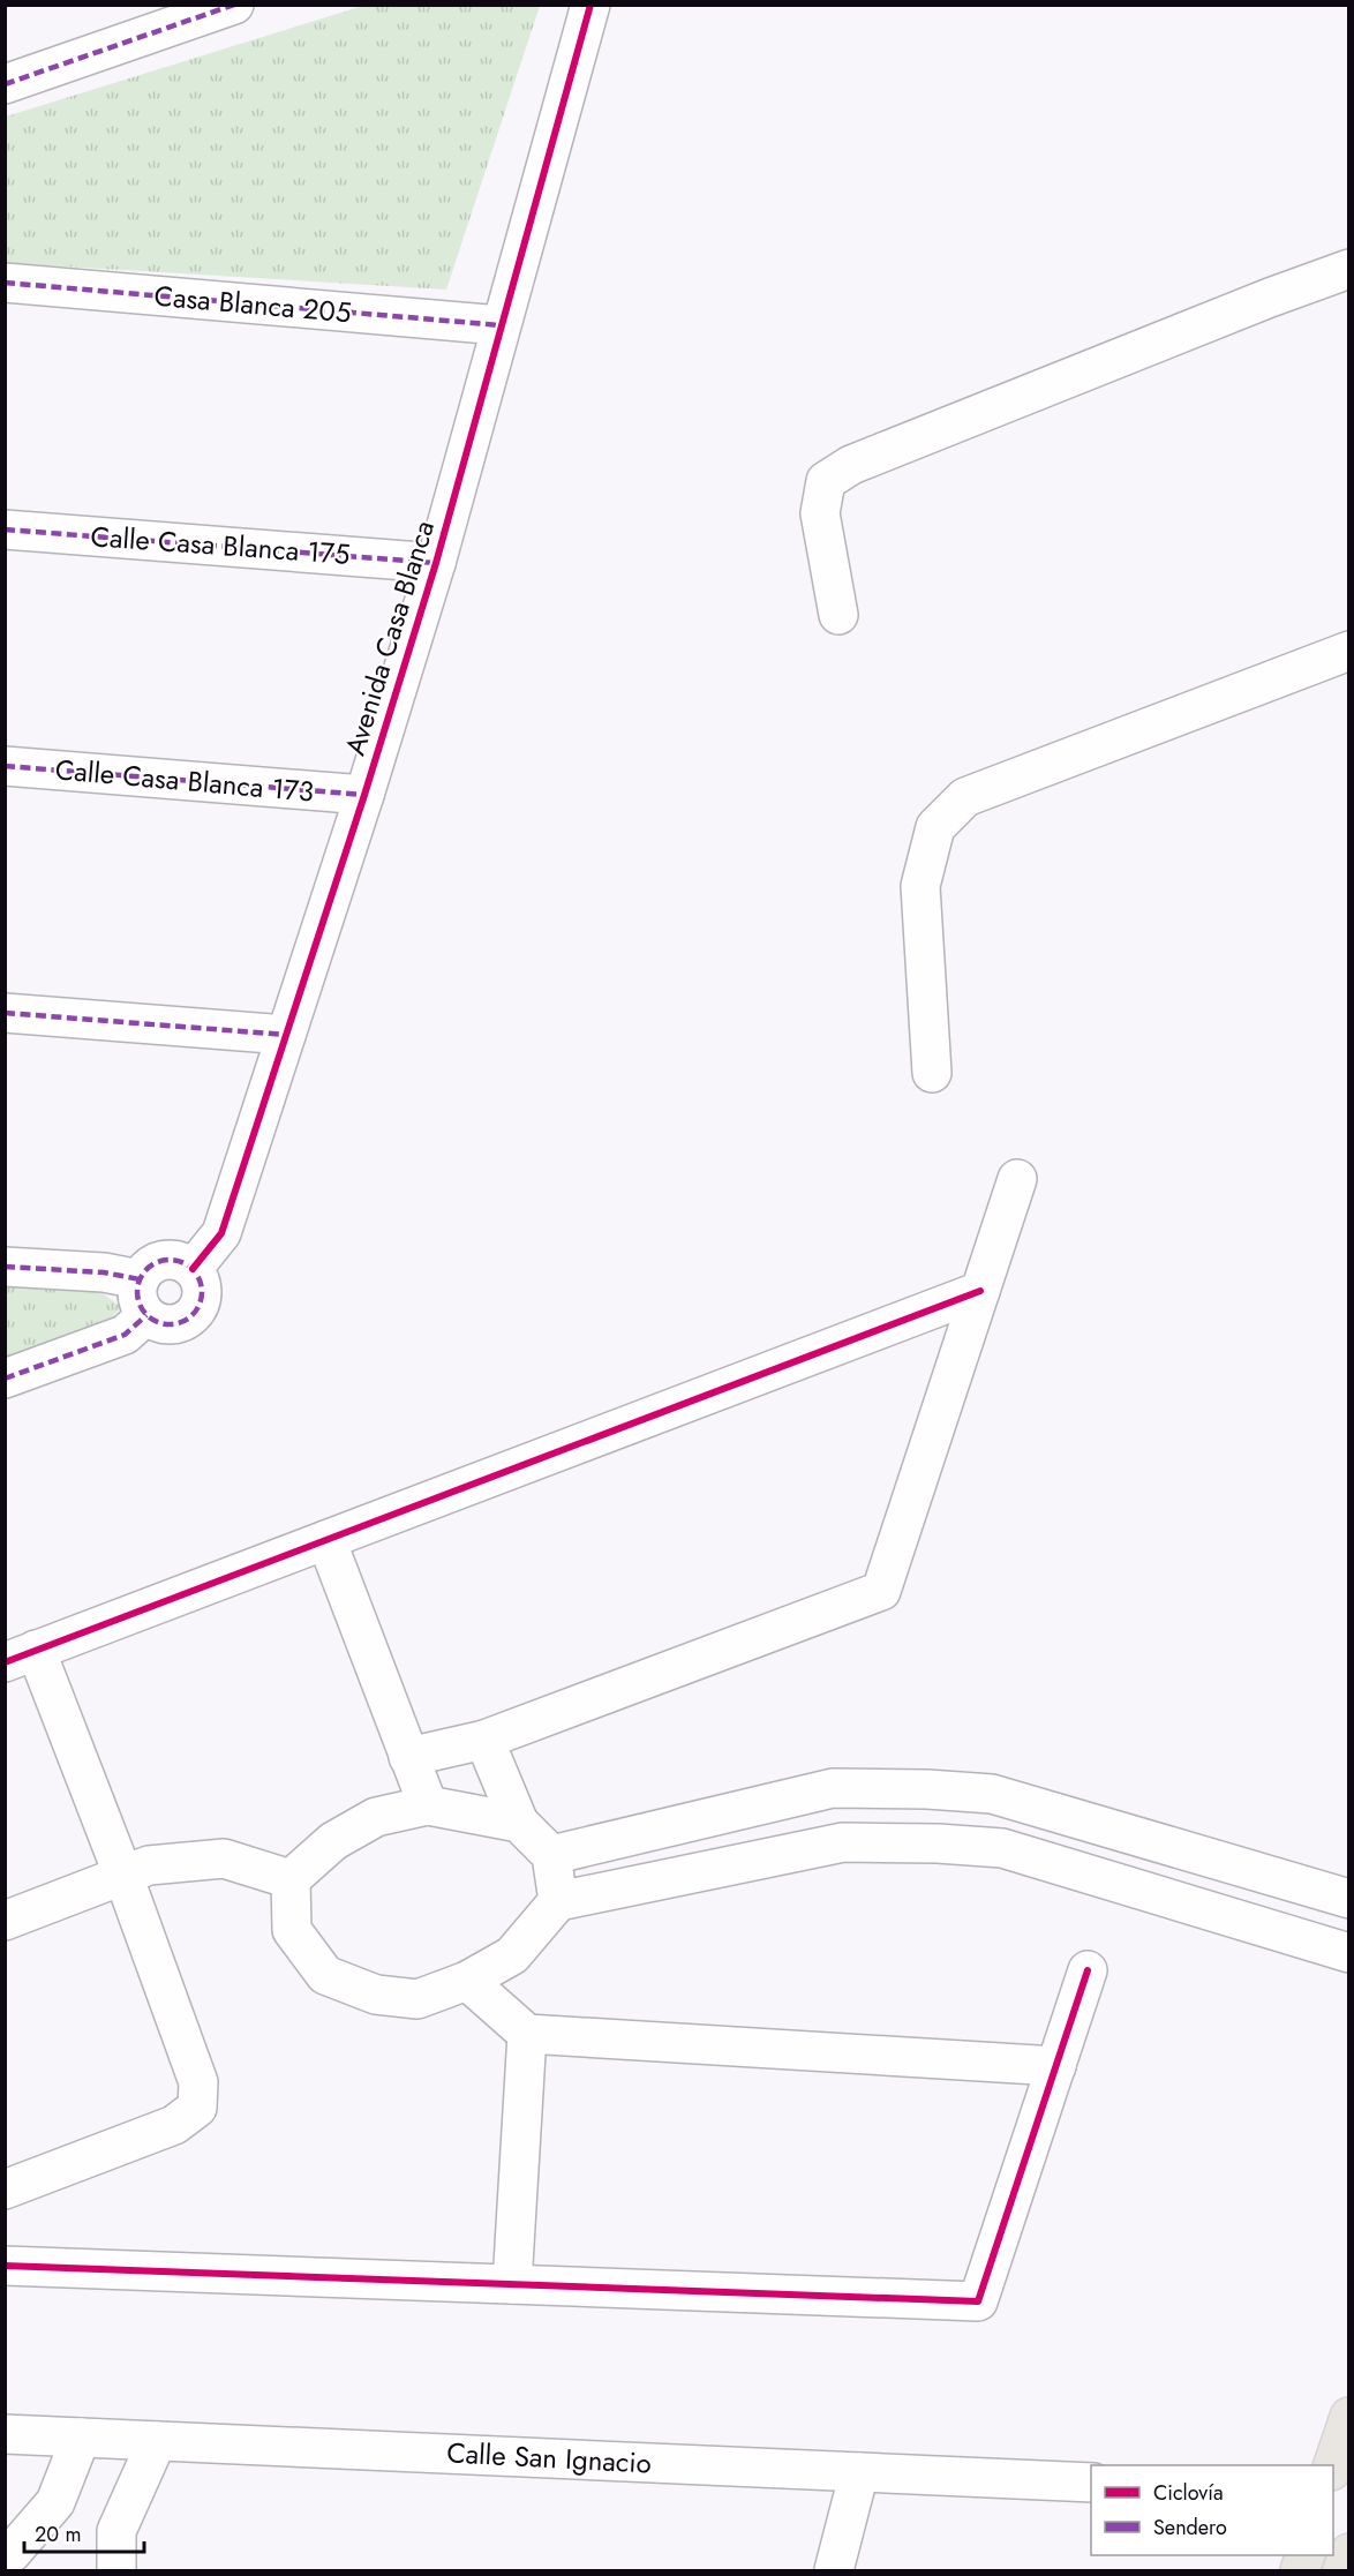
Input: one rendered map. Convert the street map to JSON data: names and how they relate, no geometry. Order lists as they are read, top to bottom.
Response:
{
  "streets": {
    "street": [
      "Casa Blanca 205",
      "Calle Casa Blanca 175",
      "Avenida Casa Blanca",
      "Calle Casa Blanca 173",
      "Calle San Ignacio"
    ]
  },
  "crossings": [
    ["Casa Blanca 205", "Avenida Casa Blanca"],
    ["Calle Casa Blanca 175", "Avenida Casa Blanca"],
    ["Avenida Casa Blanca", "Calle Casa Blanca 173"]
  ],
  "legend": ["Ciclovía", "Sendero"],
  "scale_bar": "20 m"
}
